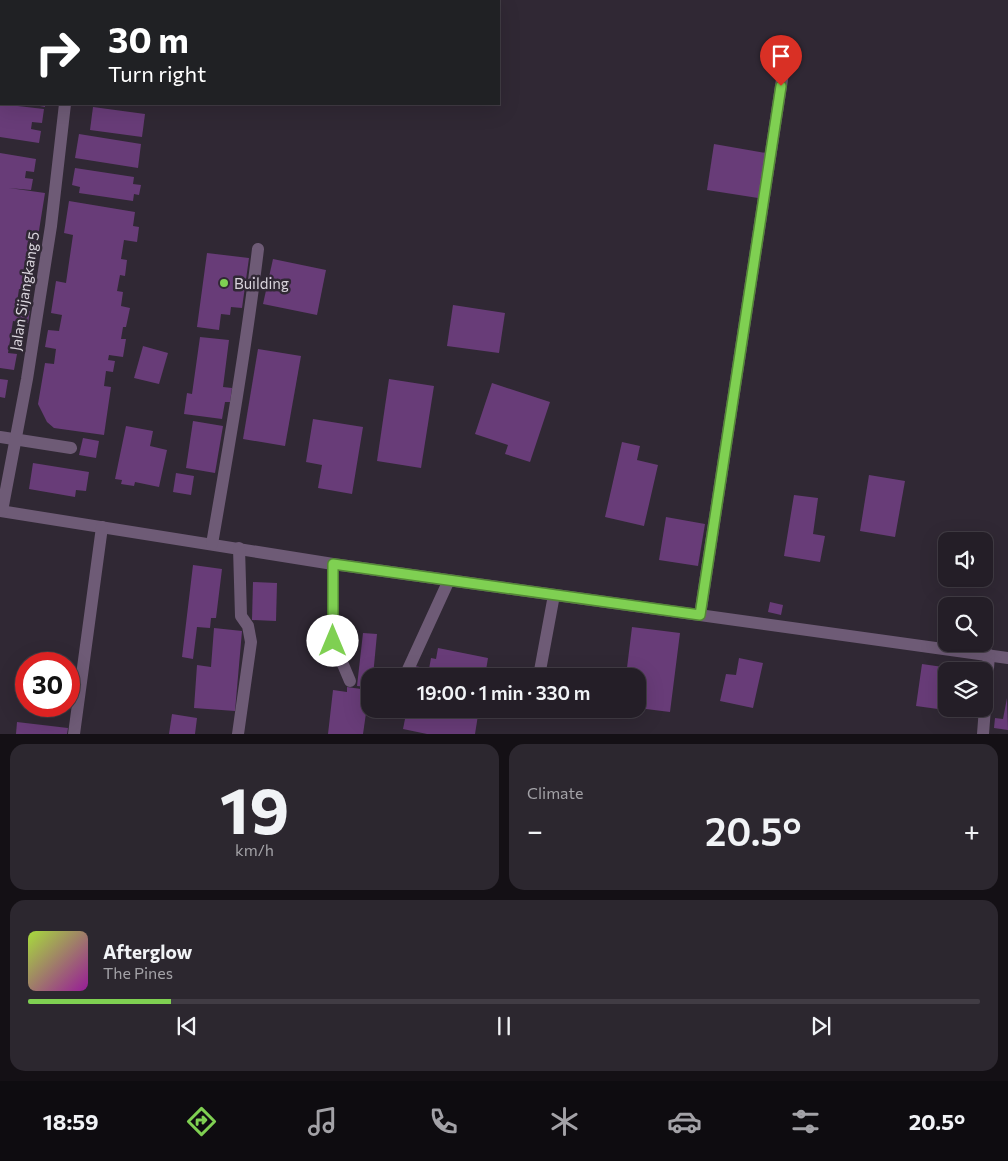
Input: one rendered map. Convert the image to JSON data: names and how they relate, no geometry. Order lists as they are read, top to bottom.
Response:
{
  "streets": {
    "street": ["Jalan Sijangkang 5"]
  },
  "places": ["Building"],
  "page": {
    "turn": ["30 m", "Turn right"],
    "limit": "30",
    "trip": "19:00 · 1 min · 330 m",
    "tile": [
      ["19", "km/h"],
      "Climate"
    ],
    "heat": ["−", "20.5°", "+"],
    "song": ["Afterglow", "The Pines"],
    "tabs": ["18:59", "20.5°"]
  }
}
